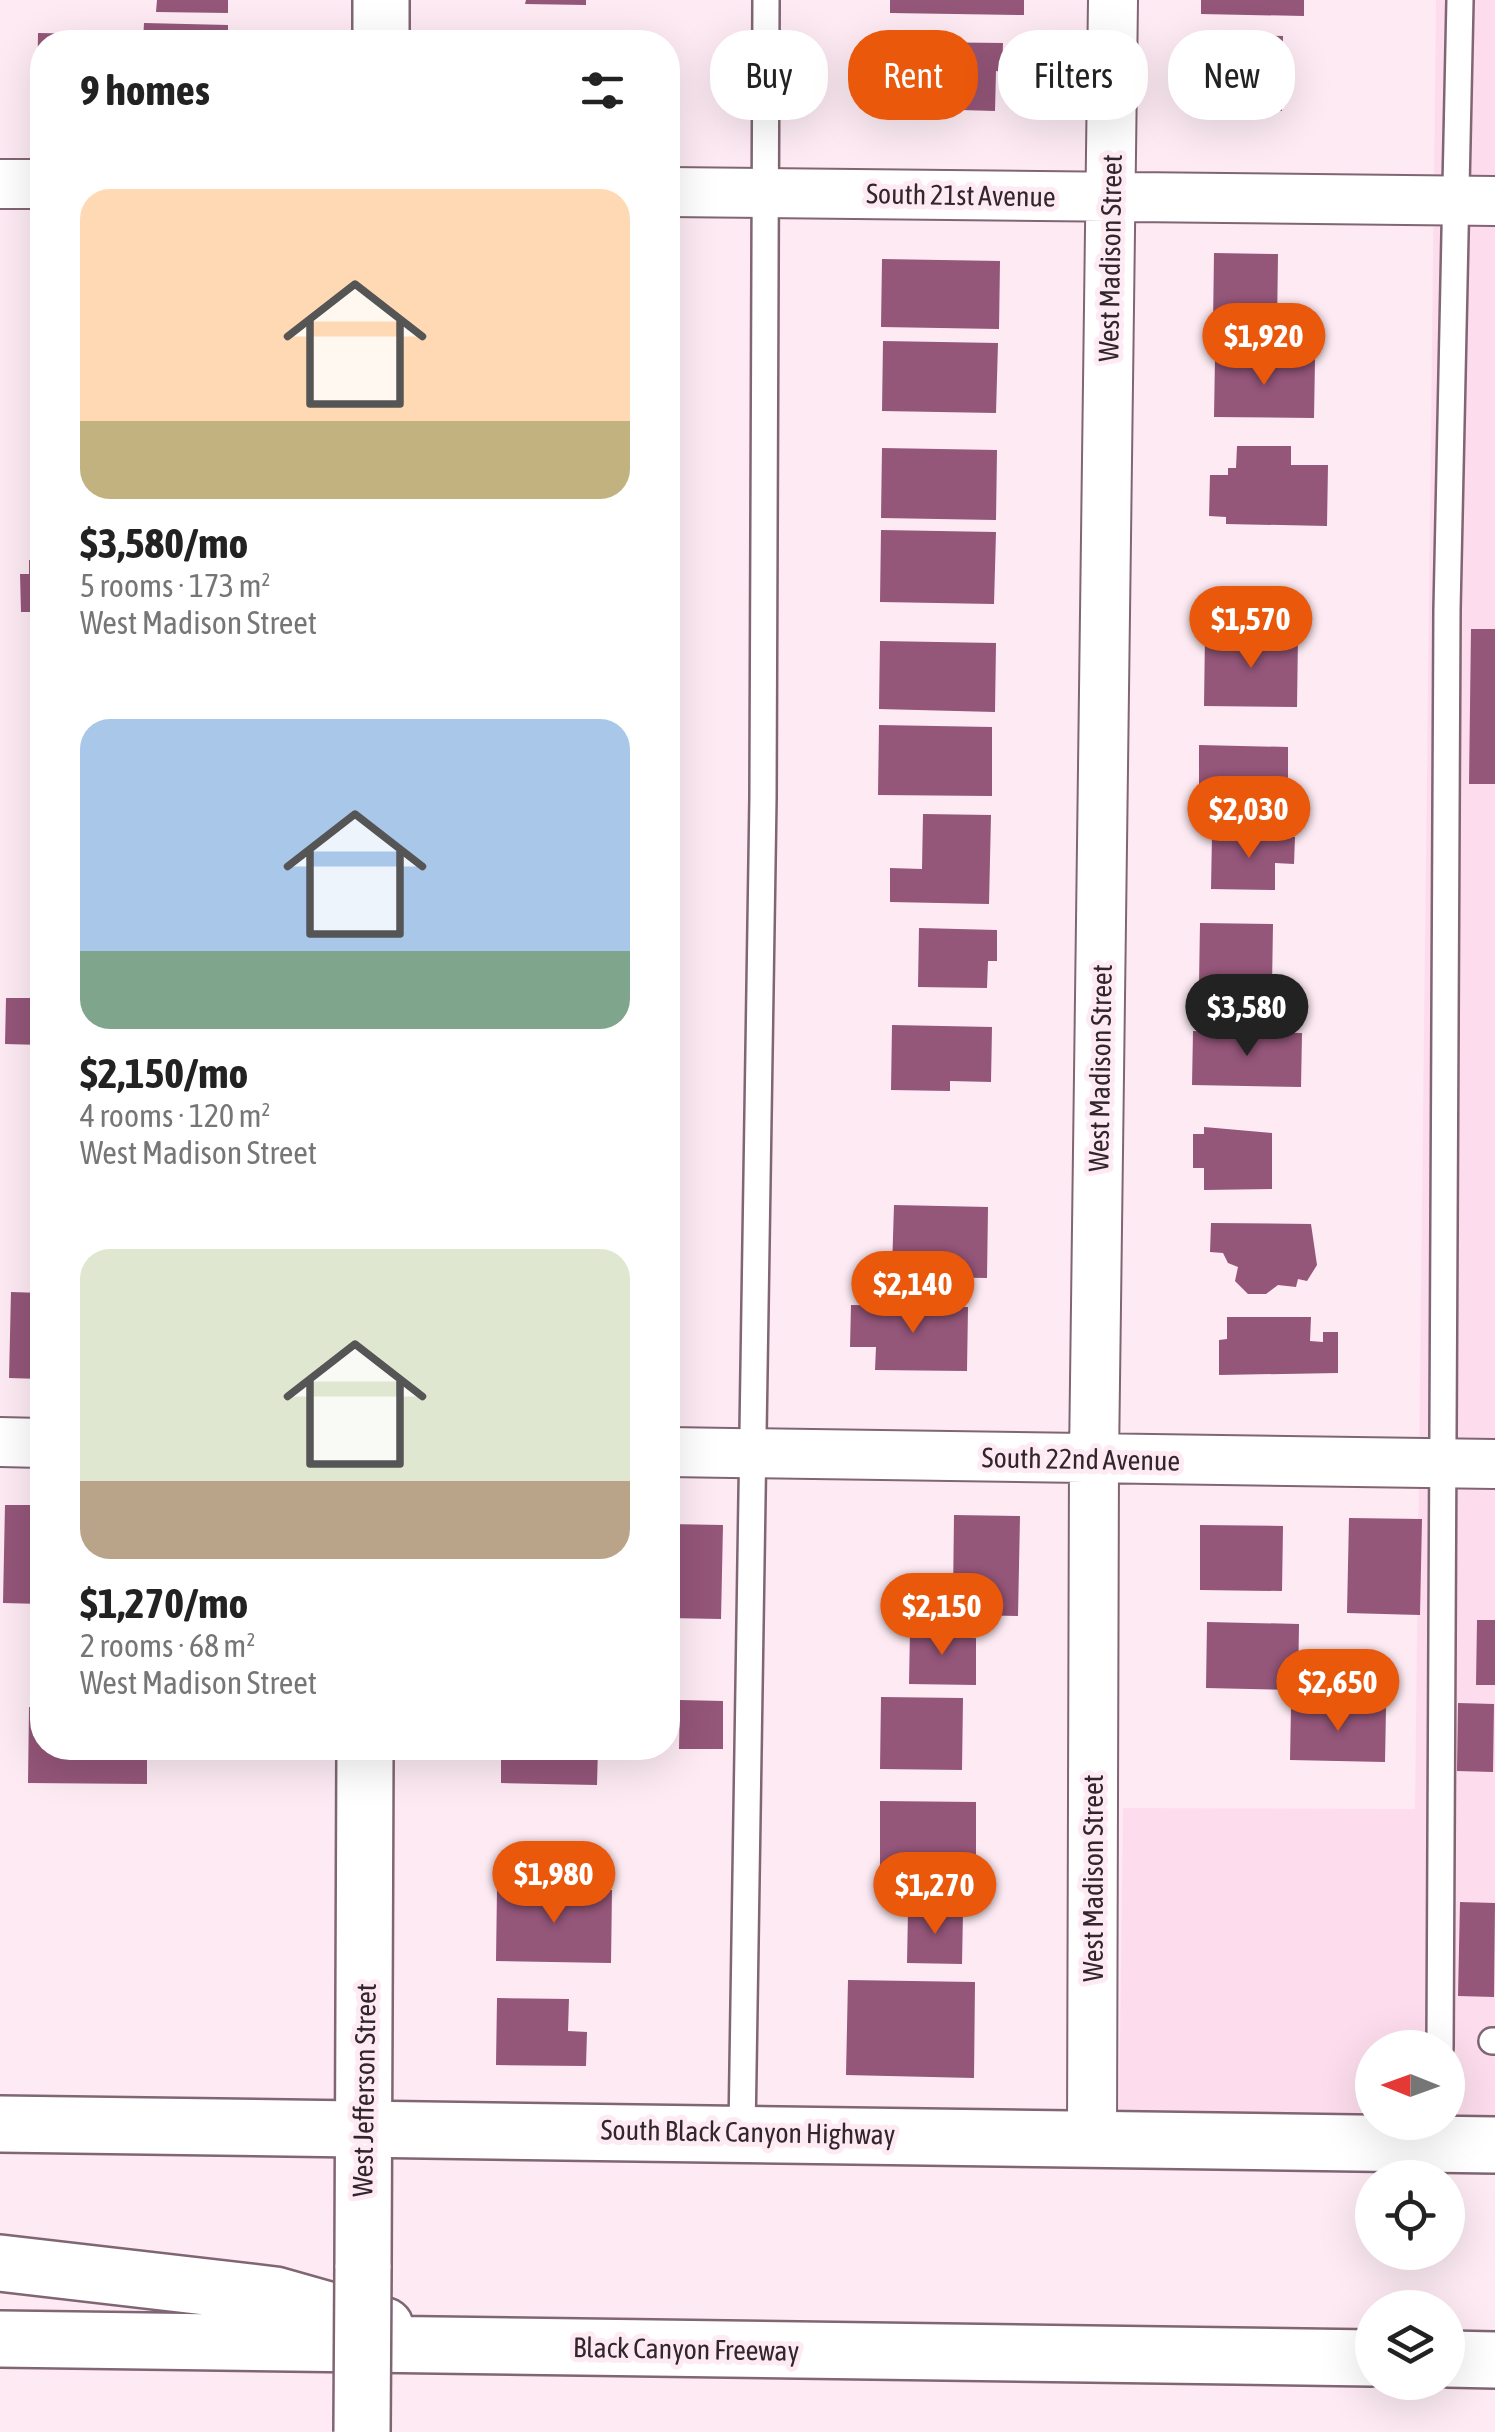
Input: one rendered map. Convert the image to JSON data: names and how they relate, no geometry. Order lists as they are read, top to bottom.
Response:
{
  "streets": {
    "main road": ["West Jefferson Street", "South Black Canyon Highway", "Black Canyon Freeway"],
    "street": ["South 21st Avenue", "West Madison Street", "South 22nd Avenue"]
  },
  "crossings": [
    ["South 21st Avenue", "West Madison Street"],
    ["West Madison Street", "South 22nd Avenue"],
    ["West Madison Street", "South Black Canyon Highway"],
    ["West Jefferson Street", "South Black Canyon Highway"]
  ],
  "north": "left",
  "page": {
    "chip": [
      "Buy",
      "Rent",
      "Filters",
      "New"
    ],
    "heading": "9 homes",
    "list": [
      {
        "name": "$3,580/mo",
        "note": "5 rooms · 173 m² · West Madison Street"
      },
      {
        "name": "$2,150/mo",
        "note": "4 rooms · 120 m² · West Madison Street"
      },
      {
        "name": "$1,270/mo",
        "note": "2 rooms · 68 m² · West Madison Street"
      }
    ],
    "price": [
      "$1,920",
      "$1,570",
      "$2,030",
      "$3,580",
      "$2,140",
      "$2,150",
      "$2,650",
      "$1,980",
      "$1,270"
    ]
  }
}
